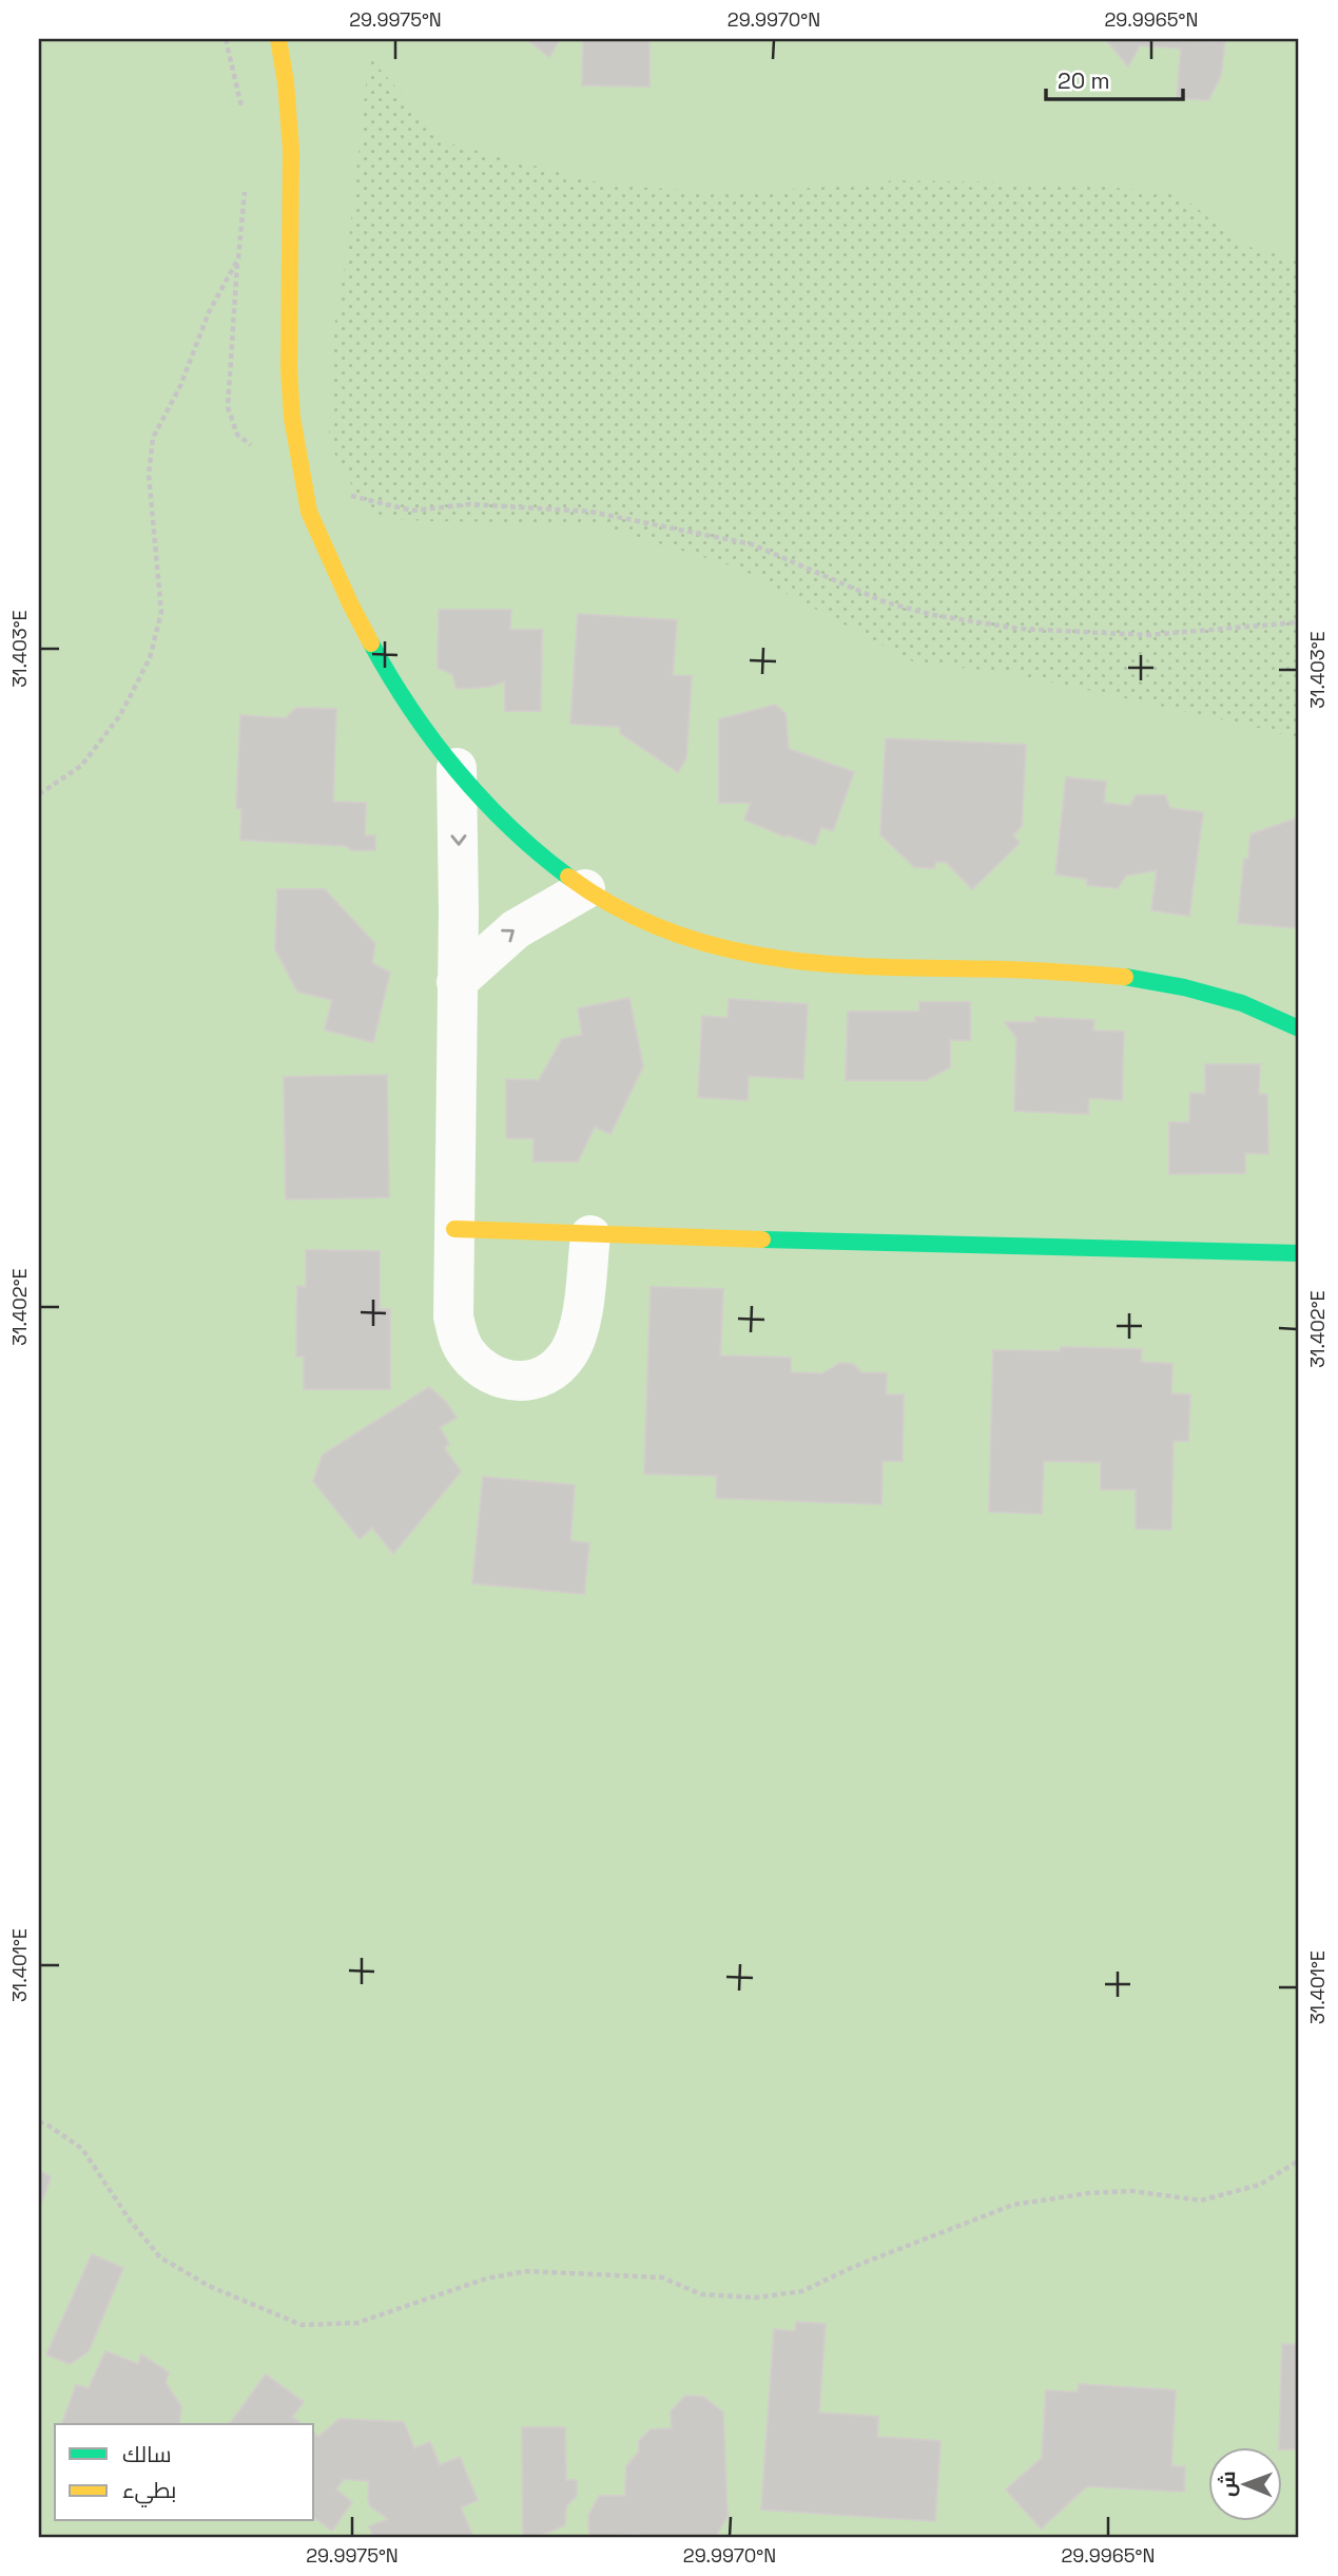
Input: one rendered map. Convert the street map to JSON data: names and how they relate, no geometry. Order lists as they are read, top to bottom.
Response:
{
  "legend": ["سالك", "بطيء"],
  "scale_bar": "20 m",
  "north": "left",
  "coordinates": [
    "29.9975°N",
    "29.9970°N",
    "29.9965°N",
    "31.403°E",
    "31.402°E",
    "31.401°E"
  ]
}
